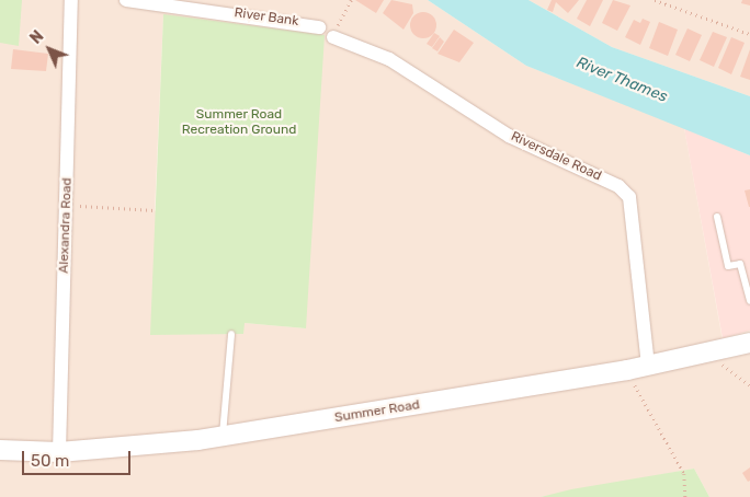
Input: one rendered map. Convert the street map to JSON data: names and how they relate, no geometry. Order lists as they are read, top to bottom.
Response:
{
  "streets": {
    "street": [
      "River Bank",
      "Riversdale Road",
      "Alexandra Road",
      "Summer Road"
    ]
  },
  "crossings": [
    ["Riversdale Road", "Summer Road"],
    ["Alexandra Road", "Summer Road"]
  ],
  "water": ["River Thames"],
  "parks": ["Summer Road Recreation Ground"],
  "scale_bar": "50 m",
  "north": "top left"
}
